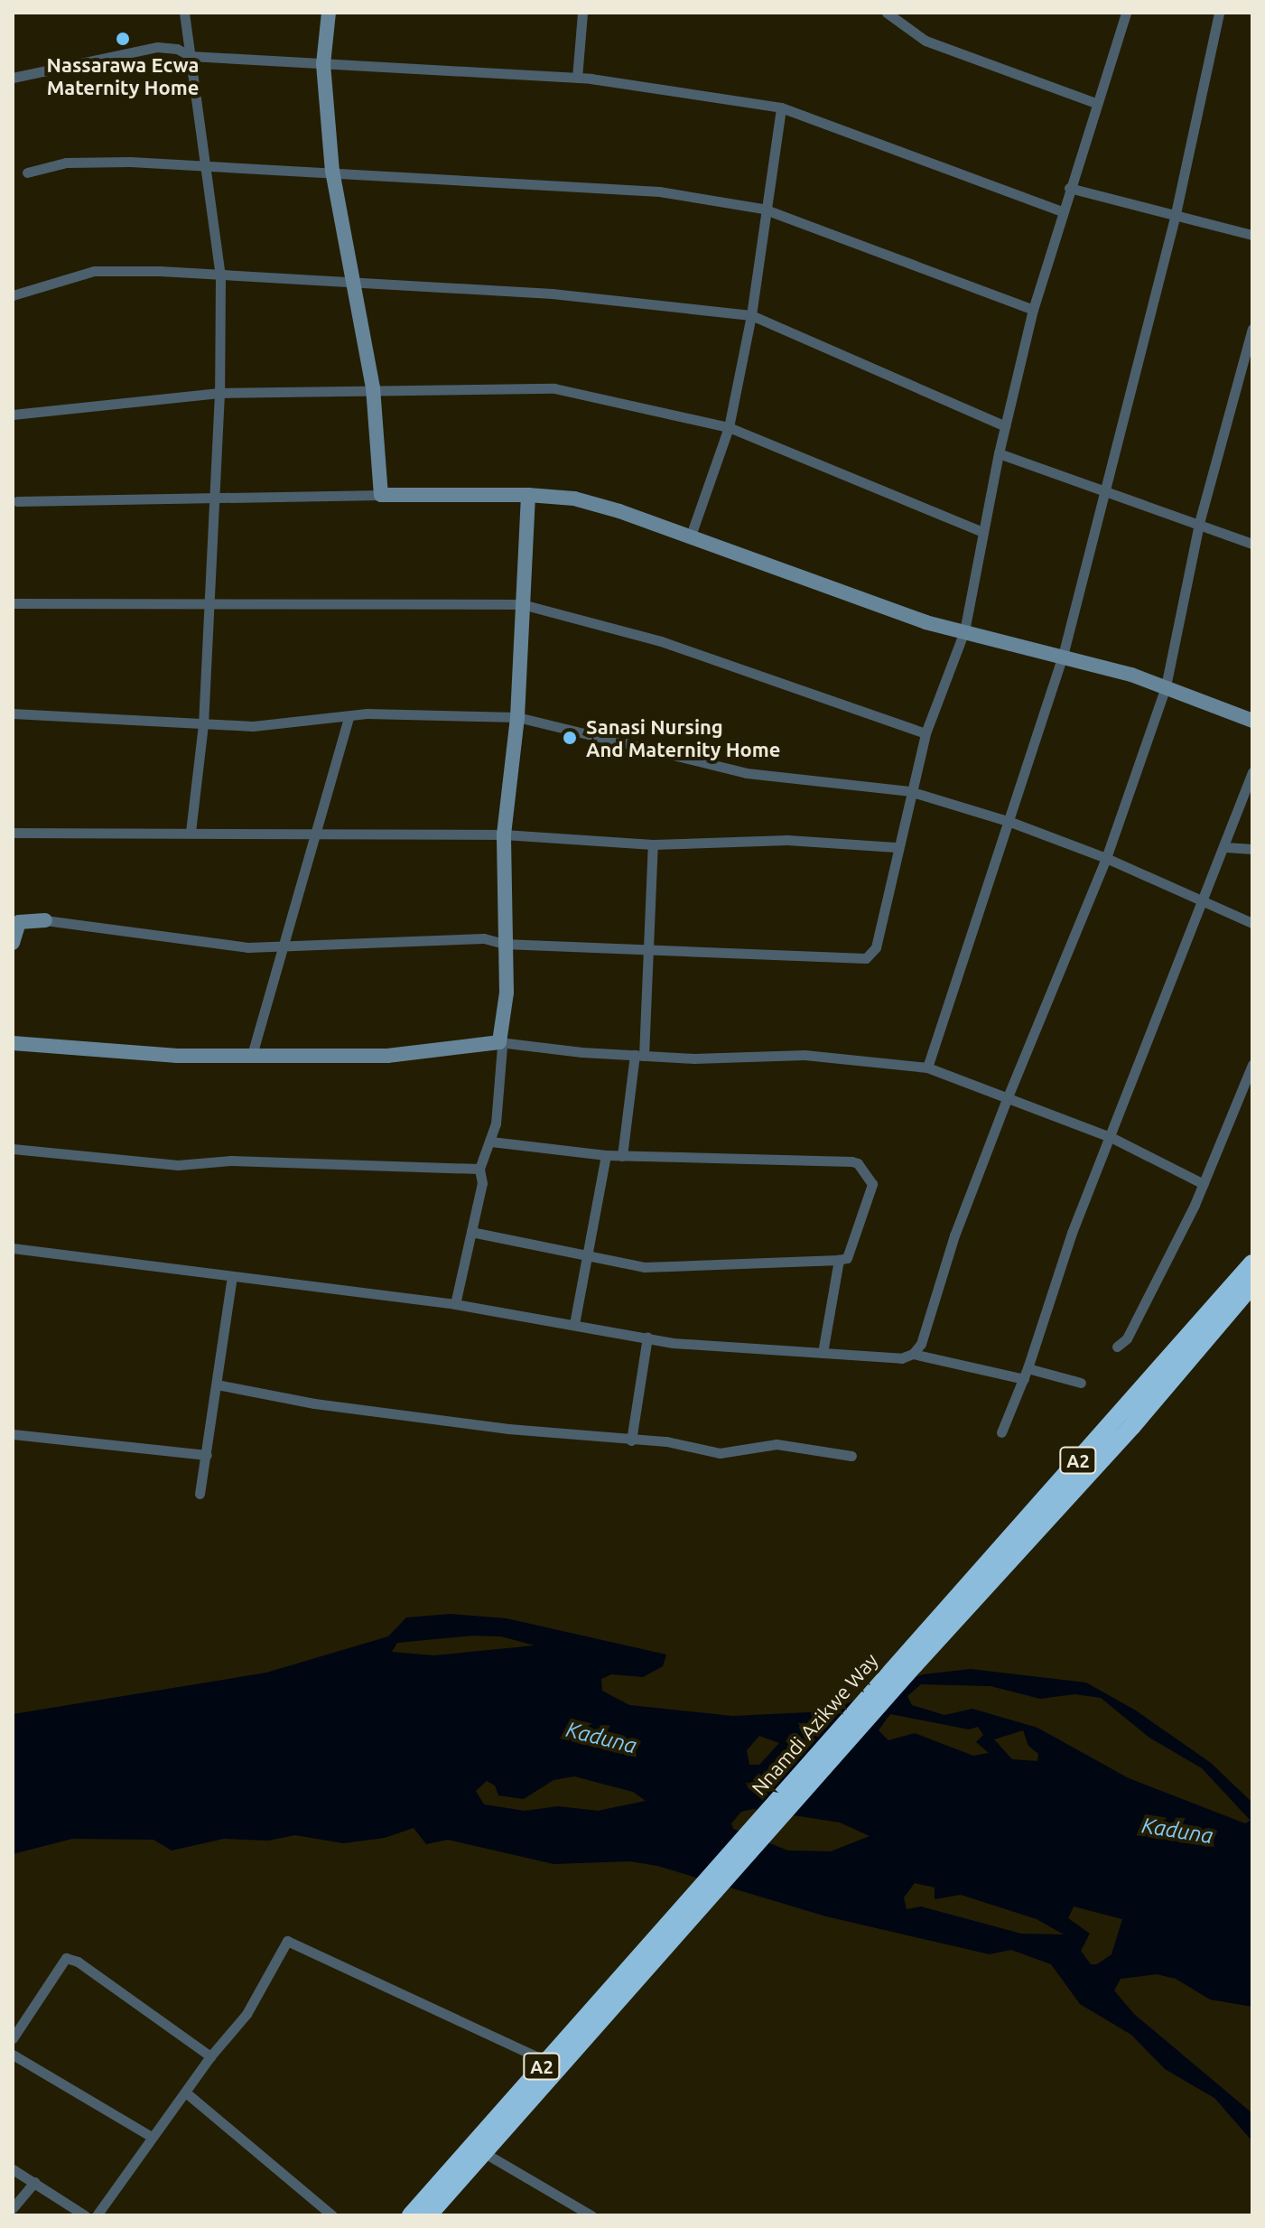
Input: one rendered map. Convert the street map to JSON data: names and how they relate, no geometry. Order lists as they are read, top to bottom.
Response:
{
  "streets": {
    "highway": ["A2", "Nnamdi Azikwe Way"]
  },
  "water": ["Kaduna"],
  "places": ["Nassarawa Ecwa Maternity Home", "Sanasi Nursing And Maternity Home"]
}
